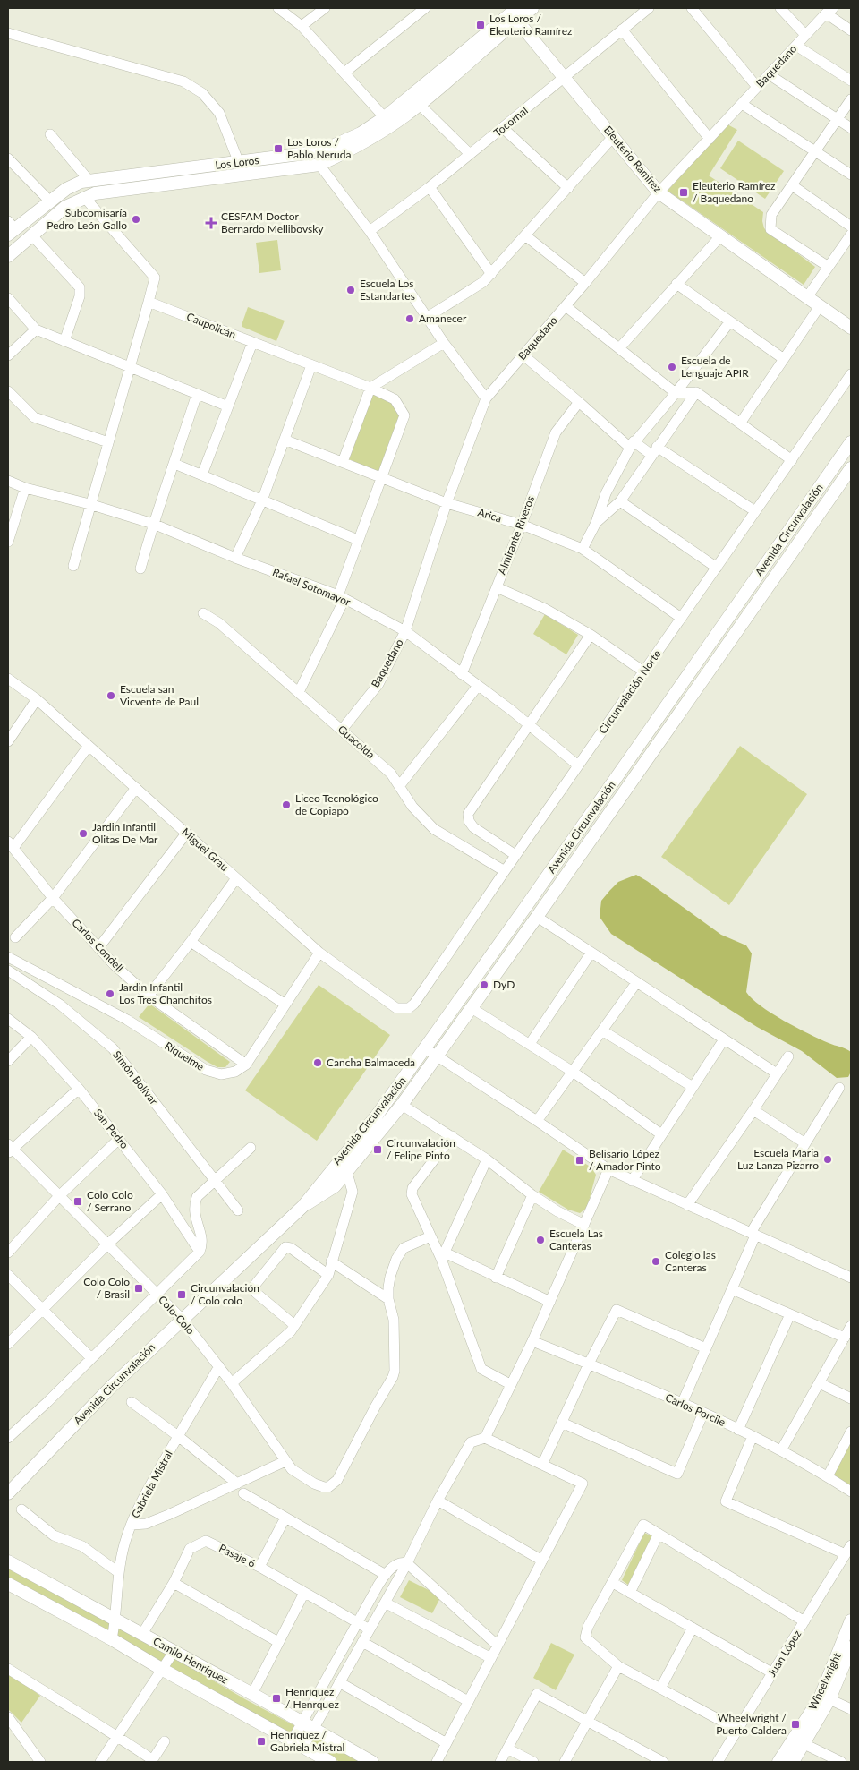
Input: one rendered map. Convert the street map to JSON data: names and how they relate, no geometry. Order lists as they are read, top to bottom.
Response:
{
  "streets": {
    "main road": [
      "Eleuterio Ramírez",
      "Los Loros",
      "Avenida Circunvalación",
      "Camilo Henríquez",
      "Wheelwright"
    ],
    "street": [
      "Baquedano",
      "Tocornal",
      "Caupolicán",
      "Arica",
      "Almirante Riveros",
      "Rafael Sotomayor",
      "Circunvalación Norte",
      "Guacolda",
      "Miguel Grau",
      "Carlos Condell",
      "Riquelme",
      "Simón Bolívar",
      "San Pedro",
      "Colo-Colo",
      "Carlos Porcile",
      "Gabriela Mistral",
      "Pasaje 6",
      "Juan López"
    ]
  },
  "crossings": [
    ["Baquedano", "Eleuterio Ramírez"],
    ["Baquedano", "Arica"],
    ["Baquedano", "Rafael Sotomayor"],
    ["Baquedano", "Guacolda"],
    ["Tocornal", "Eleuterio Ramírez"],
    ["Eleuterio Ramírez", "Los Loros"],
    ["Caupolicán", "Arica"],
    ["Arica", "Almirante Riveros"],
    ["Arica", "Circunvalación Norte"],
    ["Avenida Circunvalación", "Colo-Colo"],
    ["Almirante Riveros", "Rafael Sotomayor"],
    ["Rafael Sotomayor", "Circunvalación Norte"],
    ["Circunvalación Norte", "Guacolda"],
    ["Circunvalación Norte", "Miguel Grau"],
    ["Carlos Condell", "Riquelme"],
    ["Colo-Colo", "Gabriela Mistral"],
    ["Gabriela Mistral", "Camilo Henríquez"],
    ["Pasaje 6", "Camilo Henríquez"]
  ],
  "places": {
    "transit": [
      "Los Loros / Eleuterio Ramírez",
      "Los Loros / Pablo Neruda",
      "Eleuterio Ramírez / Baquedano",
      "Circunvalación / Felipe Pinto",
      "Belisario López / Amador Pinto",
      "Colo Colo / Serrano",
      "Colo Colo / Brasil",
      "Circunvalación / Colo colo",
      "Henríquez / Henrquez",
      "Wheelwright / Puerto Caldera",
      "Henríquez / Gabriela Mistral"
    ],
    "other": [
      "Subcomisaría Pedro León Gallo",
      "Escuela Los Estandartes",
      "Amanecer",
      "Escuela de Lenguaje APIR",
      "Escuela san Vicvente de Paul",
      "Liceo Tecnológico de Copiapó",
      "Jardin Infantil Olitas De Mar",
      "DyD",
      "Jardin Infantil Los Tres Chanchitos",
      "Cancha Balmaceda",
      "Escuela Maria Luz Lanza Pizarro",
      "Escuela Las Canteras",
      "Colegio las Canteras"
    ],
    "health": ["CESFAM Doctor Bernardo Mellibovsky"]
  }
}
